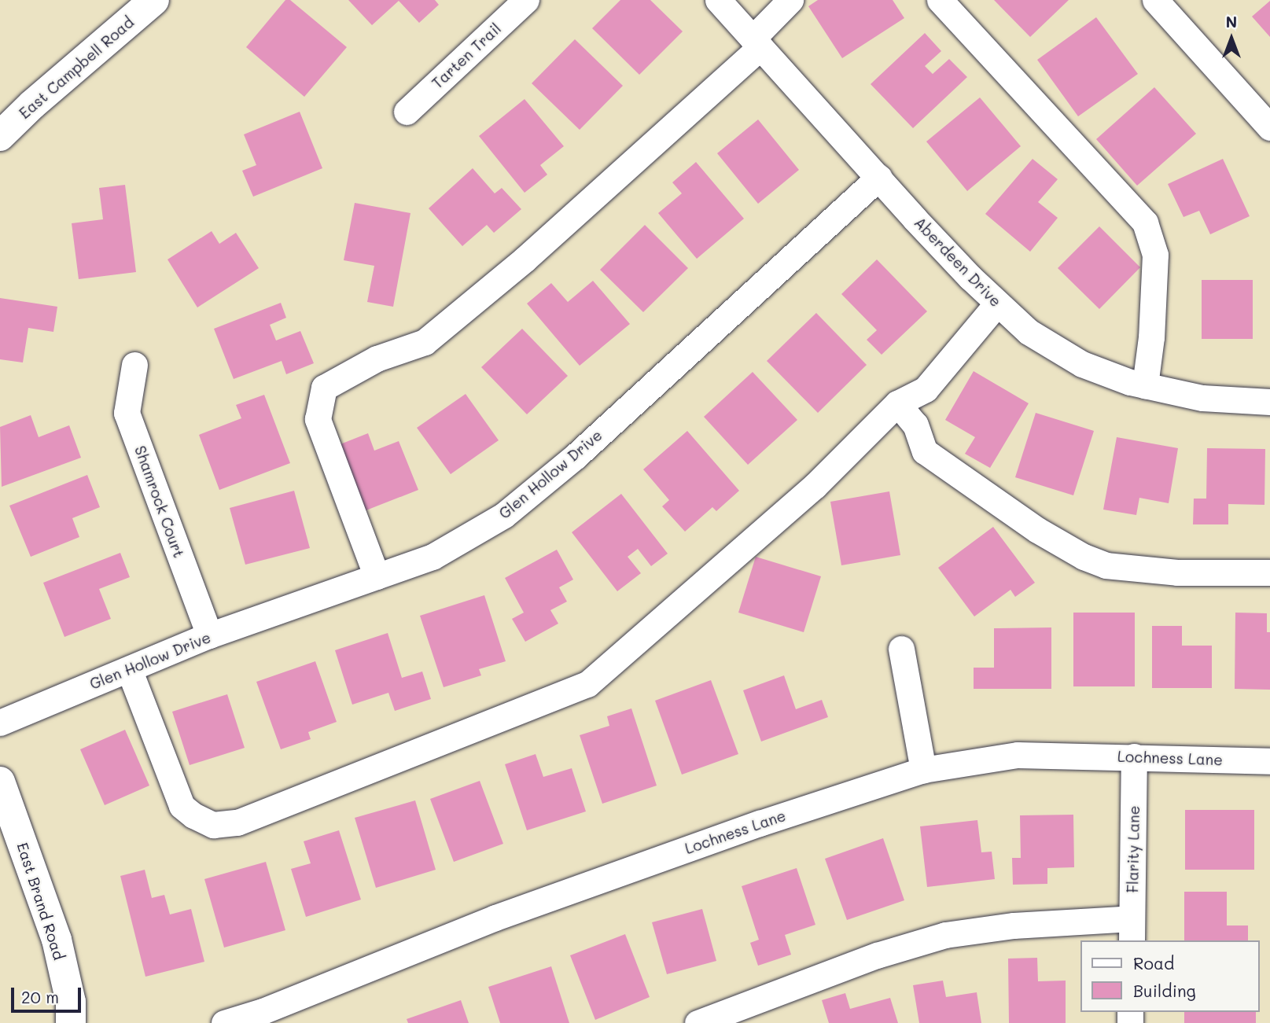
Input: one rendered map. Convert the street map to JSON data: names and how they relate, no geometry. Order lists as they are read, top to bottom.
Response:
{
  "streets": {
    "main road": ["East Campbell Road", "East Brand Road"],
    "street": [
      "Tarten Trail",
      "Aberdeen Drive",
      "Glen Hollow Drive",
      "Shamrock Court",
      "Lochness Lane",
      "Flarity Lane"
    ]
  },
  "crossings": [
    ["Aberdeen Drive", "Glen Hollow Drive"],
    ["Glen Hollow Drive", "Shamrock Court"],
    ["Lochness Lane", "Flarity Lane"]
  ],
  "legend": ["Road", "Building"],
  "scale_bar": "20 m",
  "north": "top"
}
